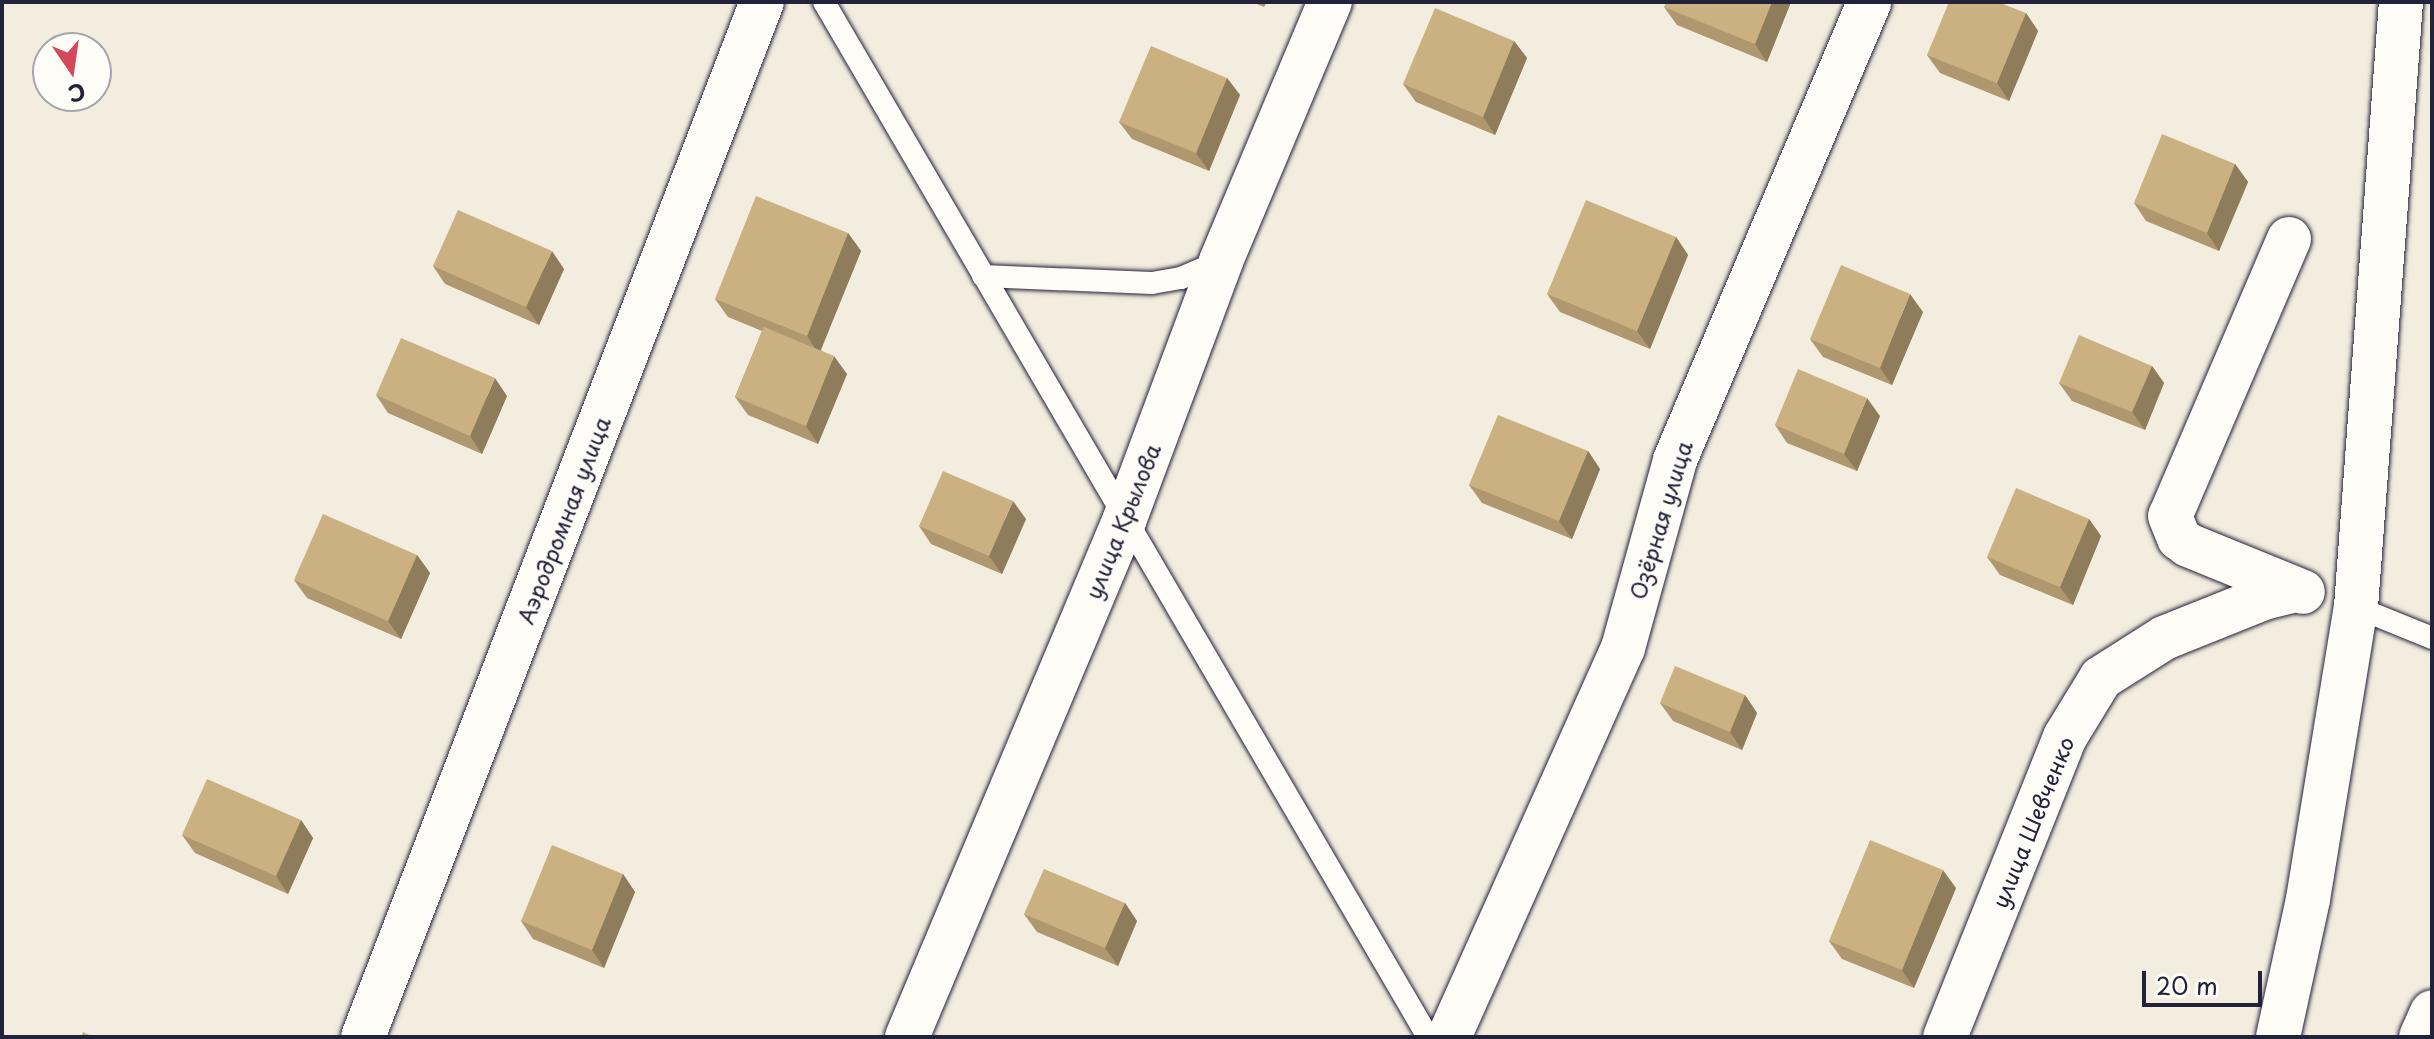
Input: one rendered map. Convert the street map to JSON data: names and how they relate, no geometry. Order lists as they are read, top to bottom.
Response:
{
  "streets": {
    "street": [
      "Аэродромная улица",
      "Озёрная улица",
      "улица Крылова",
      "улица Шевченко"
    ]
  },
  "scale_bar": "20 m",
  "north": "bottom"
}
